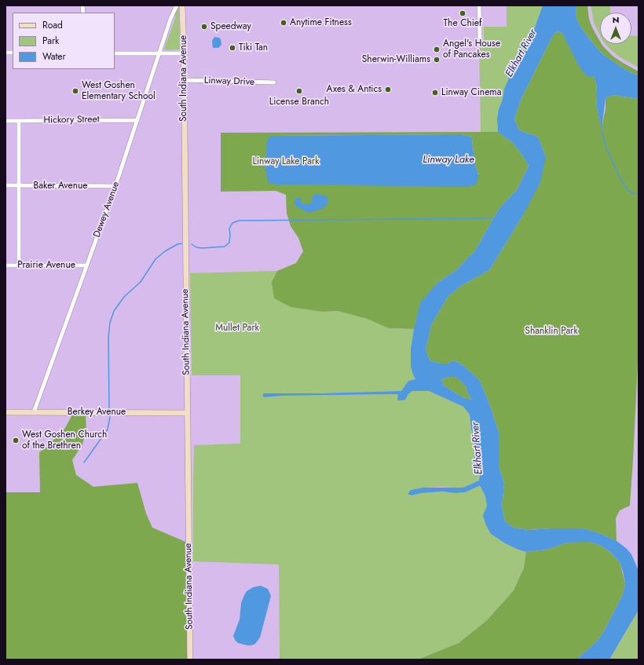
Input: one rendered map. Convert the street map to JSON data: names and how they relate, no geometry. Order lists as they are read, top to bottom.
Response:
{
  "streets": {
    "street": [
      "South Indiana Avenue",
      "Linway Drive",
      "Hickory Street",
      "Baker Avenue",
      "Dewey Avenue",
      "Prairie Avenue",
      "Berkey Avenue"
    ]
  },
  "crossings": [
    ["South Indiana Avenue", "Linway Drive"],
    ["South Indiana Avenue", "Berkey Avenue"],
    ["Hickory Street", "Dewey Avenue"],
    ["Baker Avenue", "Dewey Avenue"],
    ["Dewey Avenue", "Prairie Avenue"],
    ["Dewey Avenue", "Berkey Avenue"]
  ],
  "water": ["Elkhart River", "Linway Lake"],
  "parks": ["Linway Lake Park", "Mullet Park", "Shanklin Park"],
  "places": [
    "The Chief",
    "Anytime Fitness",
    "Speedway",
    "Tiki Tan",
    "Angel's House of Pancakes",
    "Sherwin-Williams",
    "Axes & Antics",
    "West Goshen Elementary School",
    "License Branch",
    "Linway Cinema",
    "West Goshen Church of the Brethren"
  ],
  "legend": ["Road", "Park", "Water"],
  "north": "top"
}
